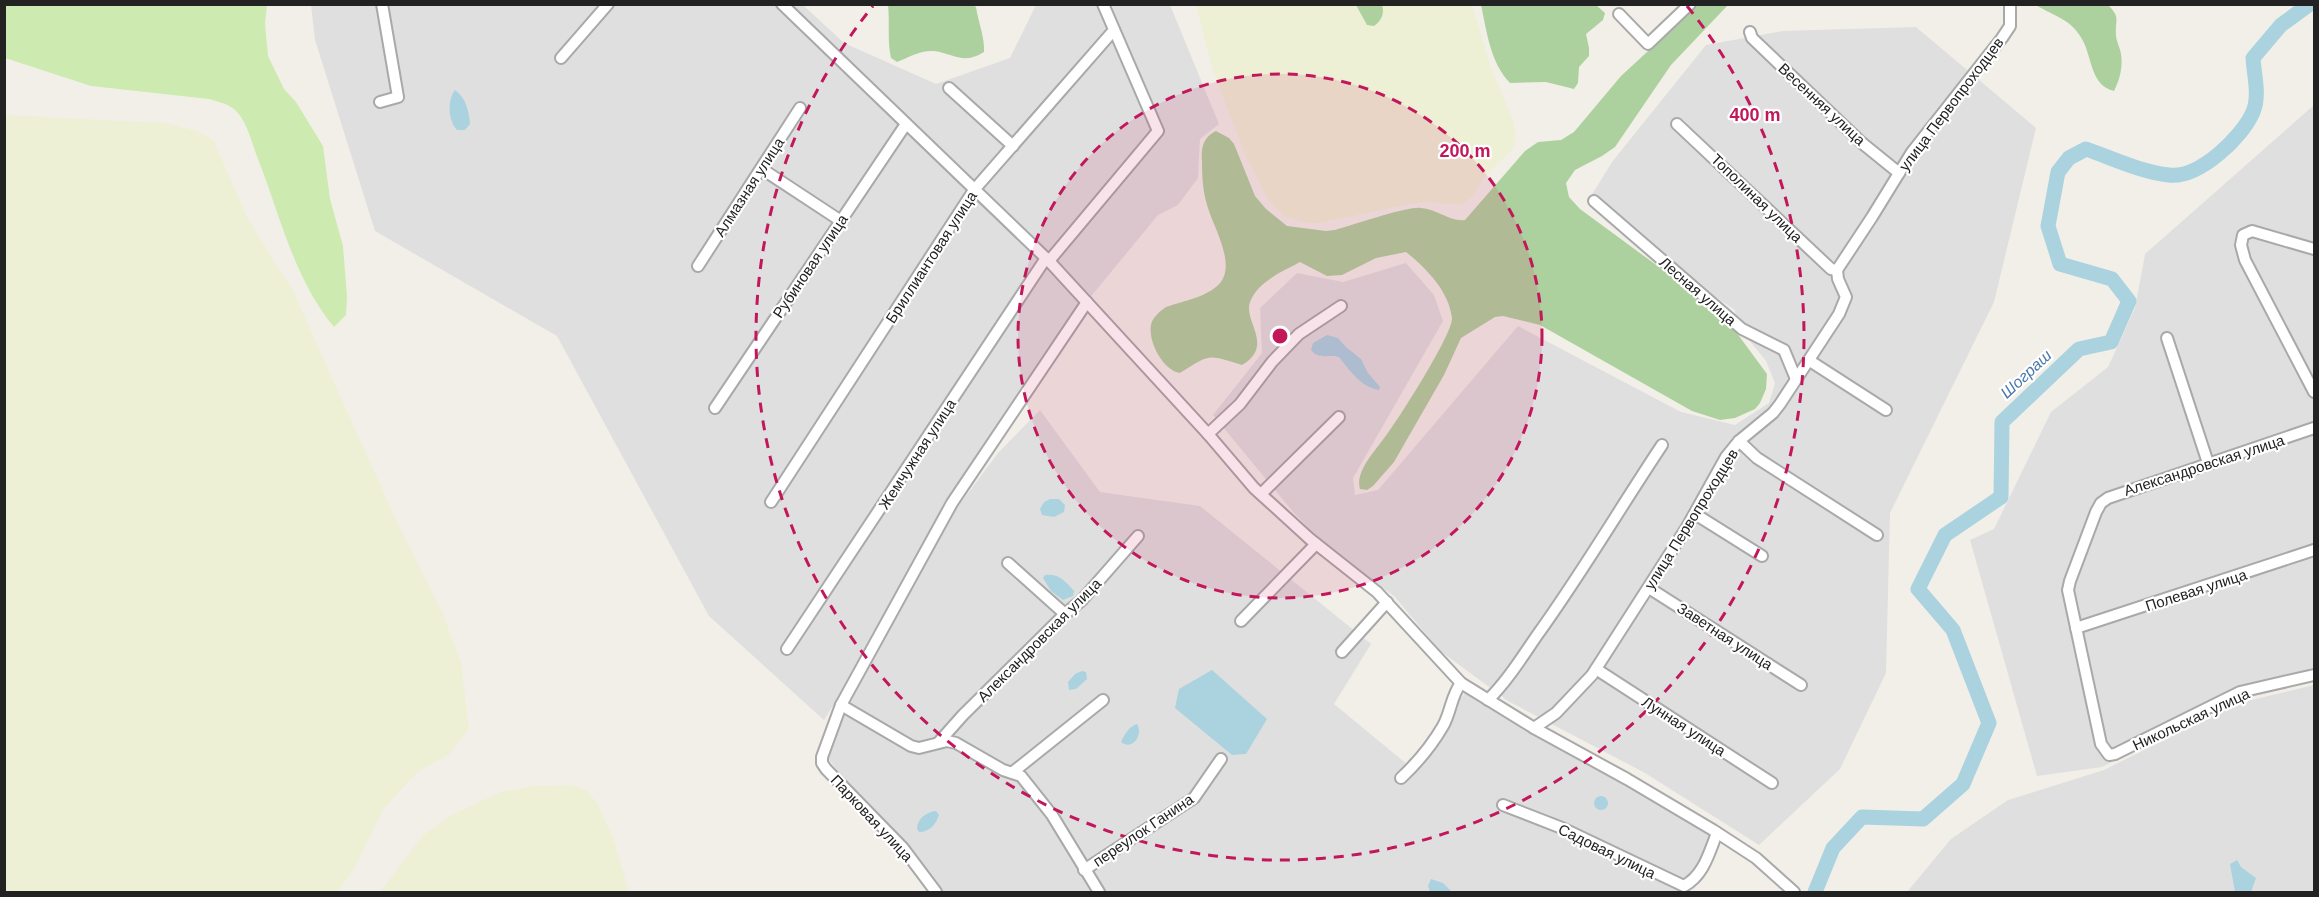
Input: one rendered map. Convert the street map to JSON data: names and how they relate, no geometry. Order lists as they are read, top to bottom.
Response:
{
  "streets": {
    "street": [
      "Весенняя улица",
      "улица Первопроходцев",
      "Алмазная улица",
      "Тополиная улица",
      "Бриллиантовая улица",
      "Рубиновая улица",
      "Лесная улица",
      "Жемчужная улица",
      "Александровская улица",
      "Полевая улица",
      "Заветная улица",
      "Никольская улица",
      "Лунная улица",
      "Парковая улица",
      "переулок Ганина",
      "Садовая улица"
    ]
  },
  "crossings": [
    ["Весенняя улица", "улица Первопроходцев"],
    ["улица Первопроходцев", "Тополиная улица"],
    ["улица Первопроходцев", "Лесная улица"],
    ["улица Первопроходцев", "Заветная улица"],
    ["улица Первопроходцев", "Лунная улица"],
    ["Бриллиантовая улица", "Жемчужная улица"],
    ["Александровская улица", "Полевая улица"],
    ["Александровская улица", "Никольская улица"]
  ],
  "water": ["Шограш"],
  "rings": ["400 m", "200 m"]
}
